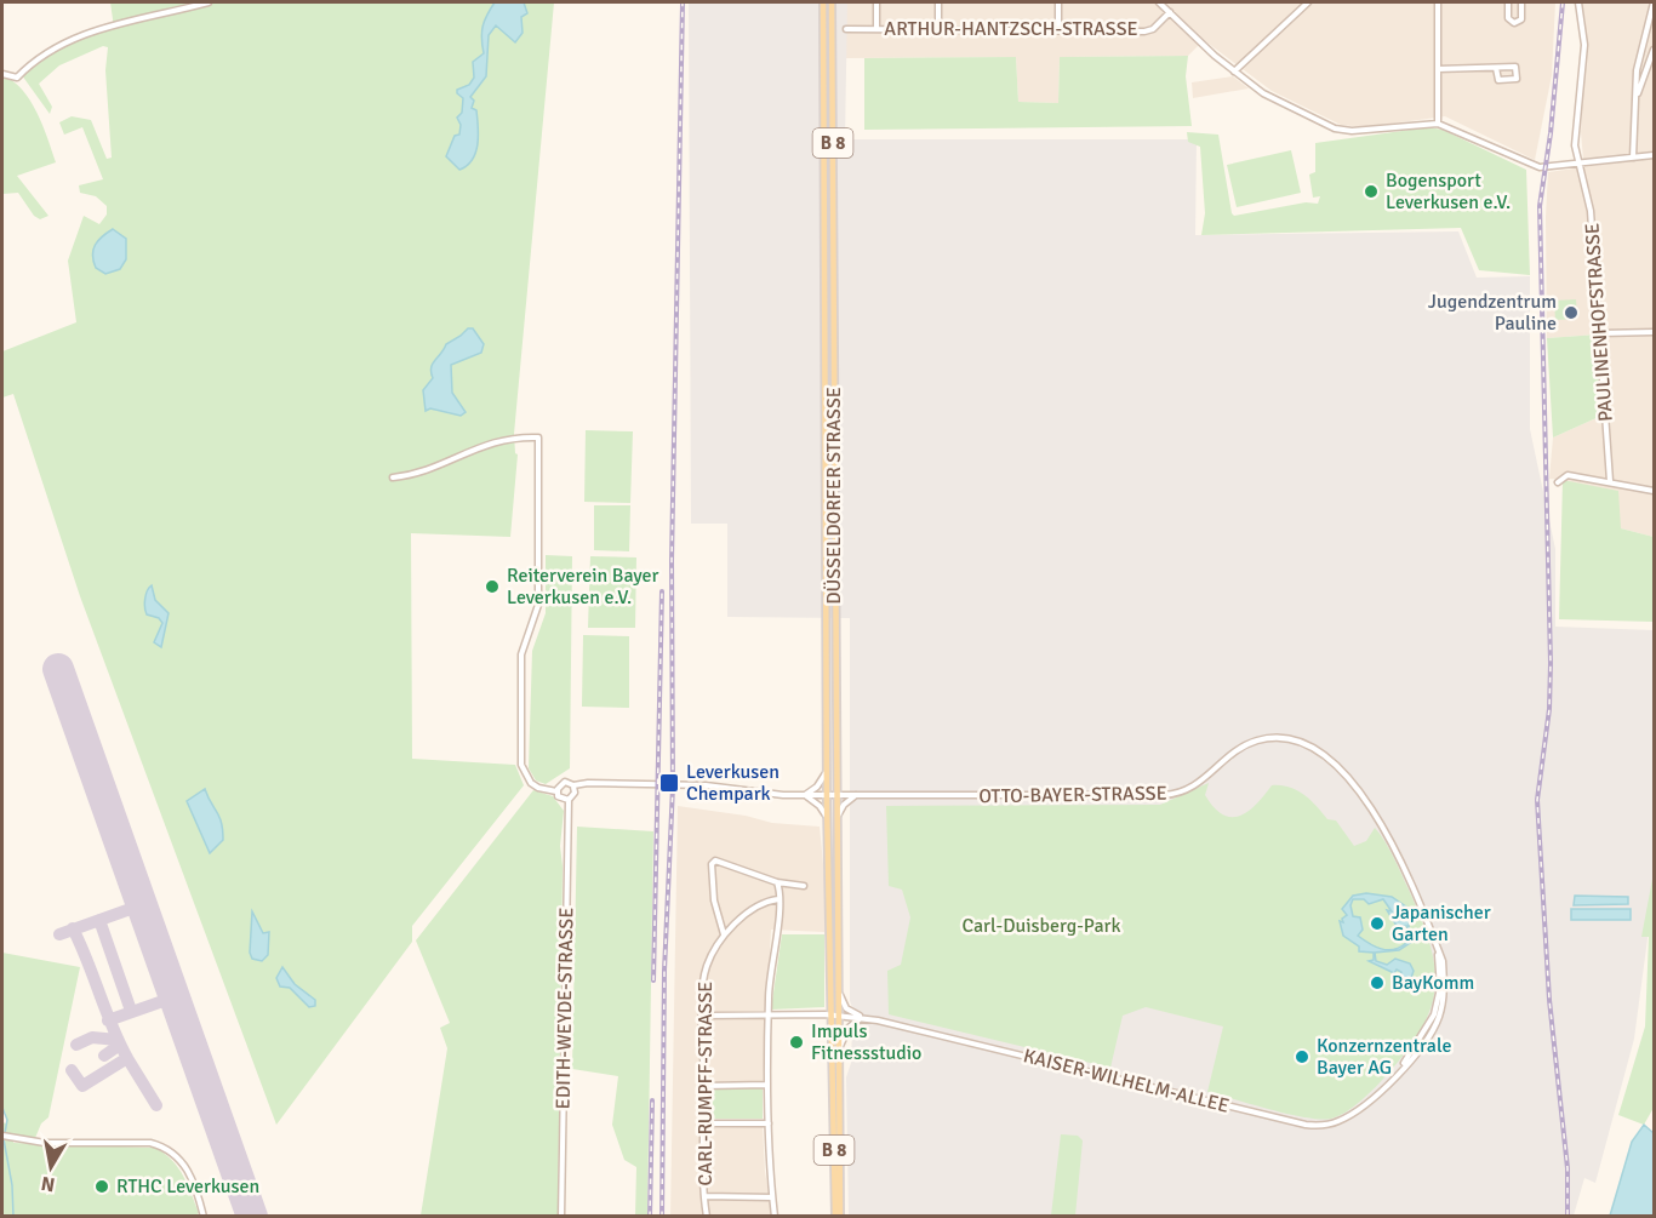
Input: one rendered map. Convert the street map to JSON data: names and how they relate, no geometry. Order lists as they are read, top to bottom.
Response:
{
  "streets": {
    "main road": ["B 8", "DÜSSELDORFER STRASSE"],
    "street": [
      "ARTHUR-HANTZSCH-STRASSE",
      "PAULINENHOFSTRASSE",
      "OTTO-BAYER-STRASSE",
      "EDITH-WEYDE-STRASSE",
      "KAISER-WILHELM-ALLEE",
      "CARL-RUMPFF-STRASSE"
    ]
  },
  "crossings": [
    ["B 8", "DÜSSELDORFER STRASSE"],
    ["B 8", "KAISER-WILHELM-ALLEE"],
    ["DÜSSELDORFER STRASSE", "OTTO-BAYER-STRASSE"],
    ["DÜSSELDORFER STRASSE", "KAISER-WILHELM-ALLEE"],
    ["OTTO-BAYER-STRASSE", "EDITH-WEYDE-STRASSE"],
    ["OTTO-BAYER-STRASSE", "KAISER-WILHELM-ALLEE"],
    ["KAISER-WILHELM-ALLEE", "CARL-RUMPFF-STRASSE"]
  ],
  "parks": ["Carl-Duisberg-Park"],
  "places": {
    "other": [
      "Bogensport Leverkusen e.V.",
      "Jugendzentrum Pauline",
      "Reiterverein Bayer Leverkusen e.V.",
      "Japanischer Garten",
      "BayKomm",
      "Impuls Fitnessstudio",
      "Konzernzentrale Bayer AG",
      "RTHC Leverkusen"
    ],
    "transit": ["Leverkusen Chempark"]
  },
  "north": "bottom"
}
